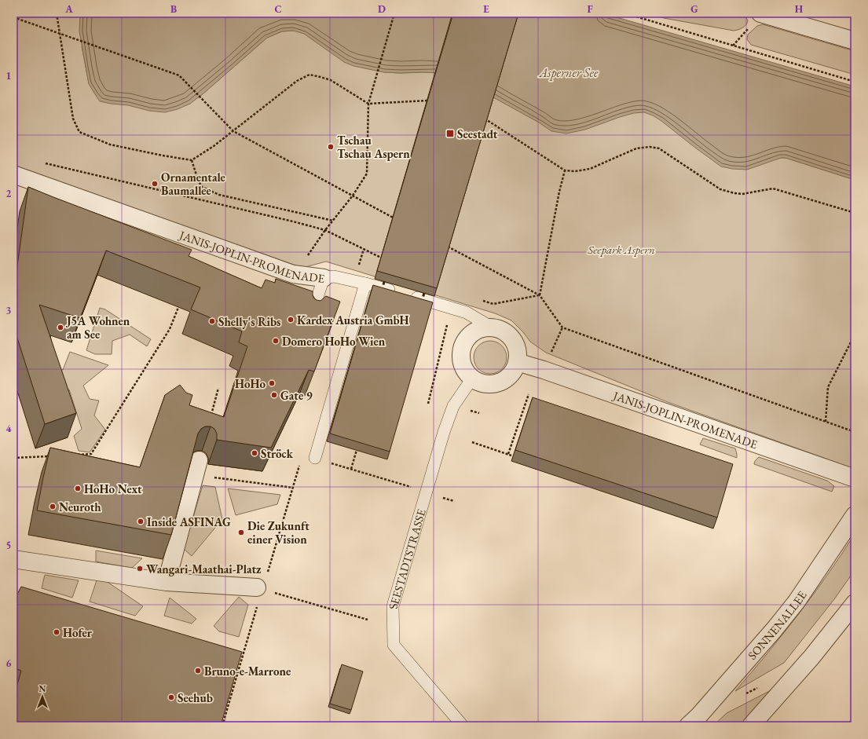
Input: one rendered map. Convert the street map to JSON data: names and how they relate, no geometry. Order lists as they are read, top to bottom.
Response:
{
  "streets": {
    "street": ["JANIS-JOPLIN-PROMENADE", "SONNENALLEE"],
    "lane": ["SEESTADTSTRASSE"]
  },
  "crossings": [
    ["JANIS-JOPLIN-PROMENADE", "SEESTADTSTRASSE"]
  ],
  "water": ["Asperner See"],
  "parks": ["Seepark Aspern"],
  "places": {
    "transit": ["Seestadt"],
    "other": [
      "Tschau Tschau Aspern",
      "Ornamentale Baumallee",
      "Kardex Austria GmbH",
      "Shelly's Ribs",
      "J5A Wohnen am See",
      "Domero HoHo Wien",
      "HoHo",
      "Gate 9",
      "Ströck",
      "HoHo Next",
      "Neuroth",
      "Inside ASFINAG",
      "Die Zukunft einer Vision",
      "Wangari-Maathai-Platz",
      "Hofer",
      "Bruno-e-Marrone",
      "Seehub"
    ]
  },
  "north": "top",
  "grid": {
    "columns": [
      "A",
      "B",
      "C",
      "D",
      "E",
      "F",
      "G",
      "H"
    ],
    "rows": [
      "1",
      "2",
      "3",
      "4",
      "5",
      "6"
    ]
  }
}
